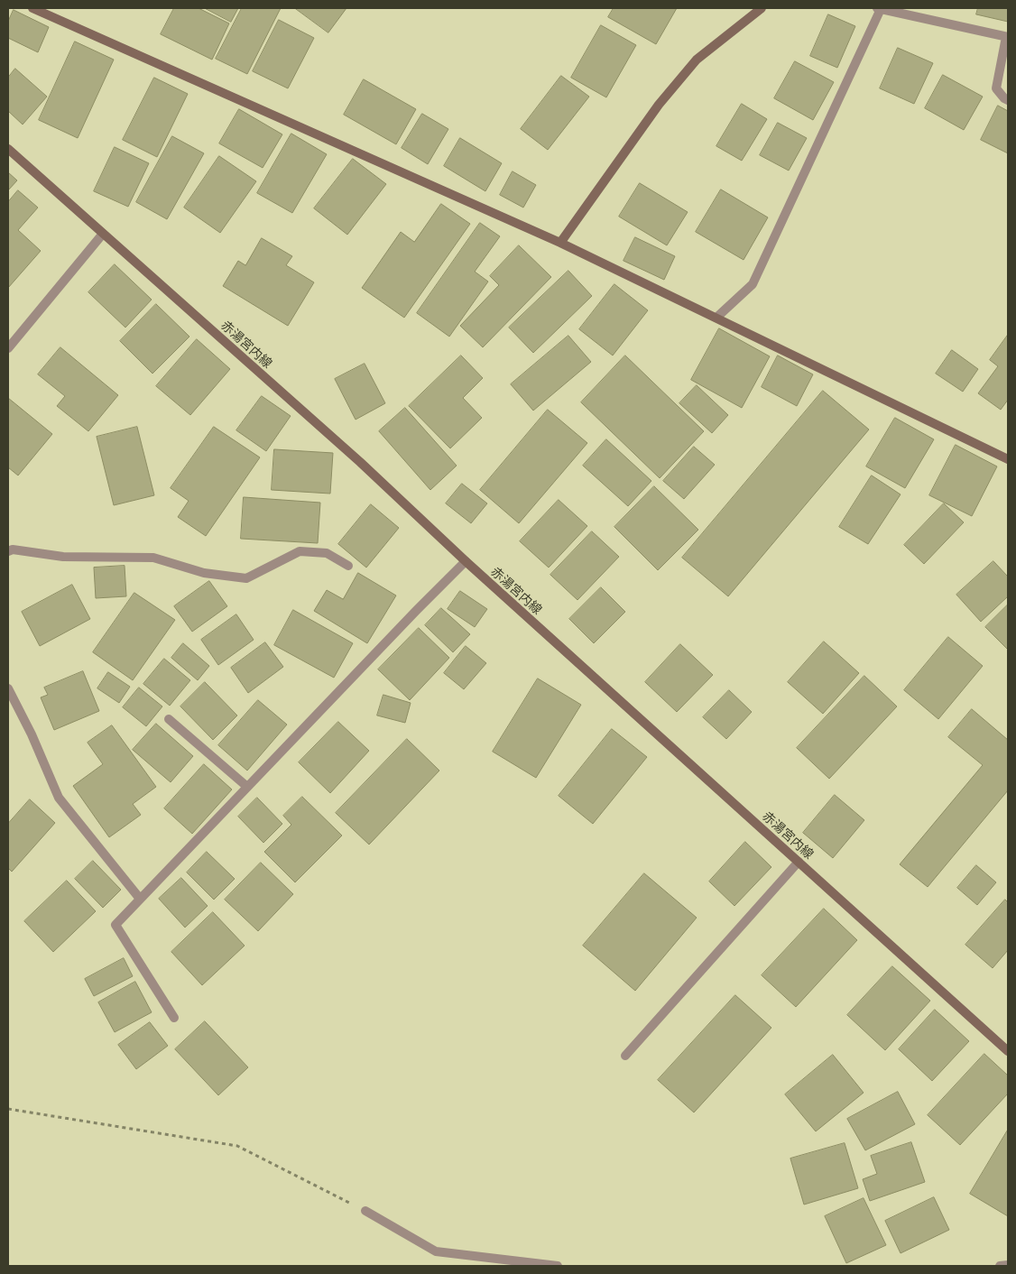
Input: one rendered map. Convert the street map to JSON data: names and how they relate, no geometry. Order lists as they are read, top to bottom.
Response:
{
  "streets": {
    "street": ["赤湯宮内線"]
  }
}
